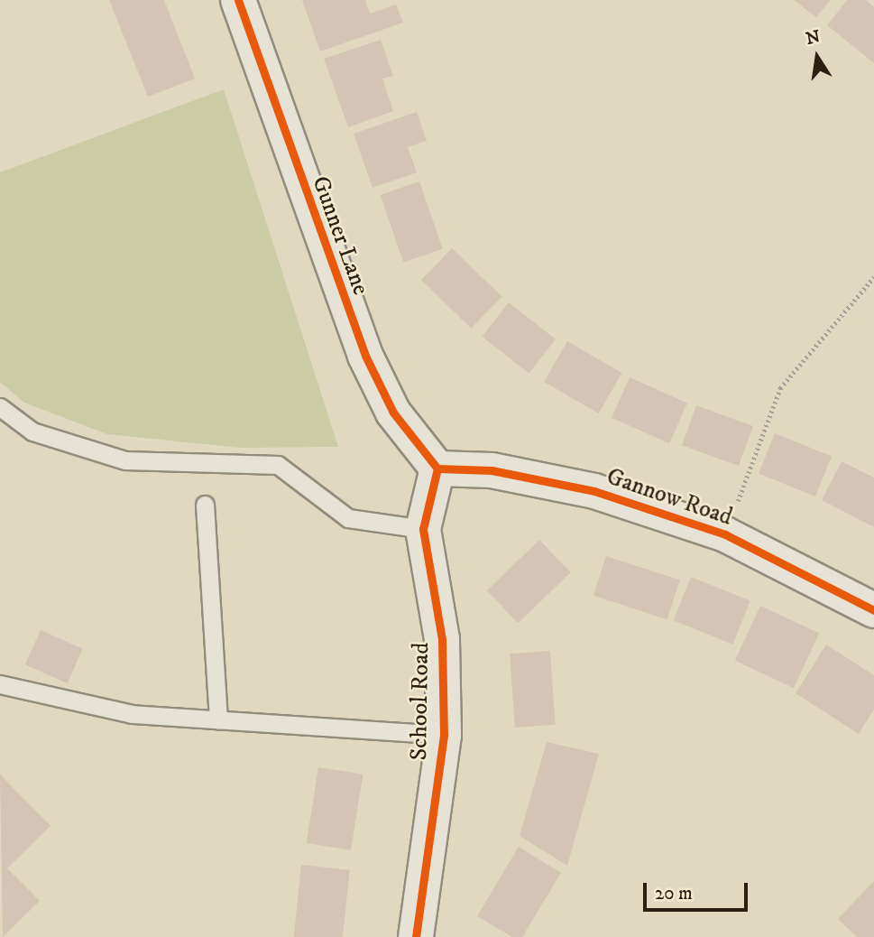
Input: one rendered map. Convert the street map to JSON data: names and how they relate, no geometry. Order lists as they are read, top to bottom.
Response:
{
  "streets": {
    "street": ["Gunner Lane", "Gannow Road", "School Road"]
  },
  "crossings": [
    ["Gunner Lane", "Gannow Road"],
    ["Gunner Lane", "School Road"],
    ["Gannow Road", "School Road"]
  ],
  "scale_bar": "20 m",
  "north": "top"
}
